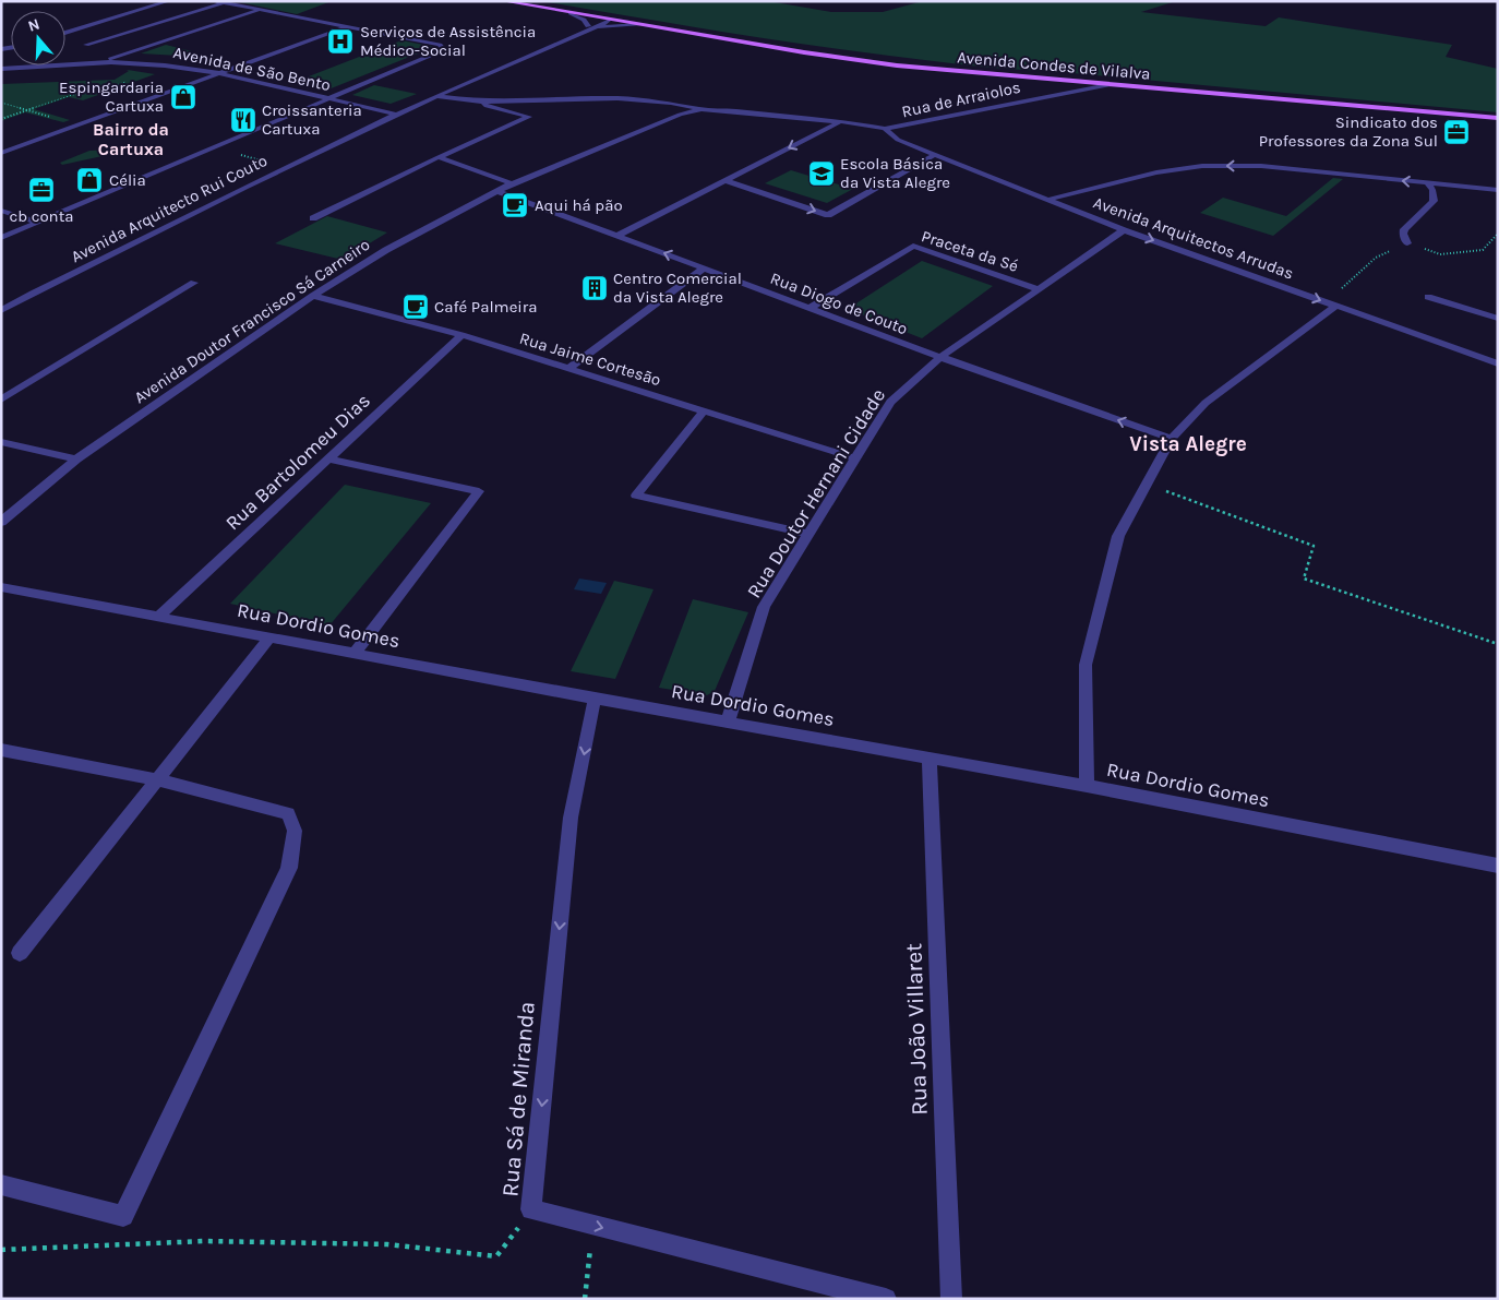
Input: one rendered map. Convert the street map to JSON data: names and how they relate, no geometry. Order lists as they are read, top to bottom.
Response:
{
  "streets": {
    "main road": ["Avenida Condes de Vilalva"],
    "street": [
      "Avenida de São Bento",
      "Rua de Arraiolos",
      "Avenida Arquitecto Rui Couto",
      "Avenida Arquitectos Arrudas",
      "Praceta da Sé",
      "Rua Diogo de Couto",
      "Avenida Doutor Francisco Sá Carneiro",
      "Rua Jaime Cortesão",
      "Rua Bartolomeu Dias",
      "Rua Doutor Hernani Cidade",
      "Rua Dordio Gomes",
      "Rua João Villaret",
      "Rua Sá de Miranda"
    ]
  },
  "crossings": [
    ["Avenida Condes de Vilalva", "Rua de Arraiolos"],
    ["Avenida Condes de Vilalva", "Avenida Arquitecto Rui Couto"],
    ["Avenida de São Bento", "Avenida Arquitecto Rui Couto"],
    ["Rua de Arraiolos", "Avenida Arquitectos Arrudas"],
    ["Rua de Arraiolos", "Avenida Doutor Francisco Sá Carneiro"],
    ["Avenida Arquitectos Arrudas", "Avenida Doutor Francisco Sá Carneiro"],
    ["Avenida Arquitectos Arrudas", "Rua Doutor Hernani Cidade"],
    ["Praceta da Sé", "Rua Diogo de Couto"],
    ["Praceta da Sé", "Rua Doutor Hernani Cidade"],
    ["Rua Diogo de Couto", "Avenida Doutor Francisco Sá Carneiro"],
    ["Rua Diogo de Couto", "Rua Doutor Hernani Cidade"],
    ["Avenida Doutor Francisco Sá Carneiro", "Rua Jaime Cortesão"],
    ["Rua Jaime Cortesão", "Rua Bartolomeu Dias"],
    ["Rua Jaime Cortesão", "Rua Doutor Hernani Cidade"],
    ["Rua Bartolomeu Dias", "Rua Dordio Gomes"],
    ["Rua Doutor Hernani Cidade", "Rua Dordio Gomes"],
    ["Rua Dordio Gomes", "Rua João Villaret"],
    ["Rua Dordio Gomes", "Rua Sá de Miranda"]
  ],
  "one_way": ["Rua Diogo de Couto"],
  "districts": ["Bairro da Cartuxa", "Vista Alegre"],
  "places": {
    "hospital": ["Serviços de Assistência Médico-Social"],
    "shop": ["Espingardaria Cartuxa", "Célia"],
    "restaurant": ["Croissanteria Cartuxa"],
    "office": ["Sindicato dos Professores da Zona Sul", "cb conta"],
    "school or university": ["Escola Básica da Vista Alegre"],
    "cafe": ["Aqui há pão", "Café Palmeira"],
    "building": ["Centro Comercial da Vista Alegre"]
  },
  "north": "top"
}
